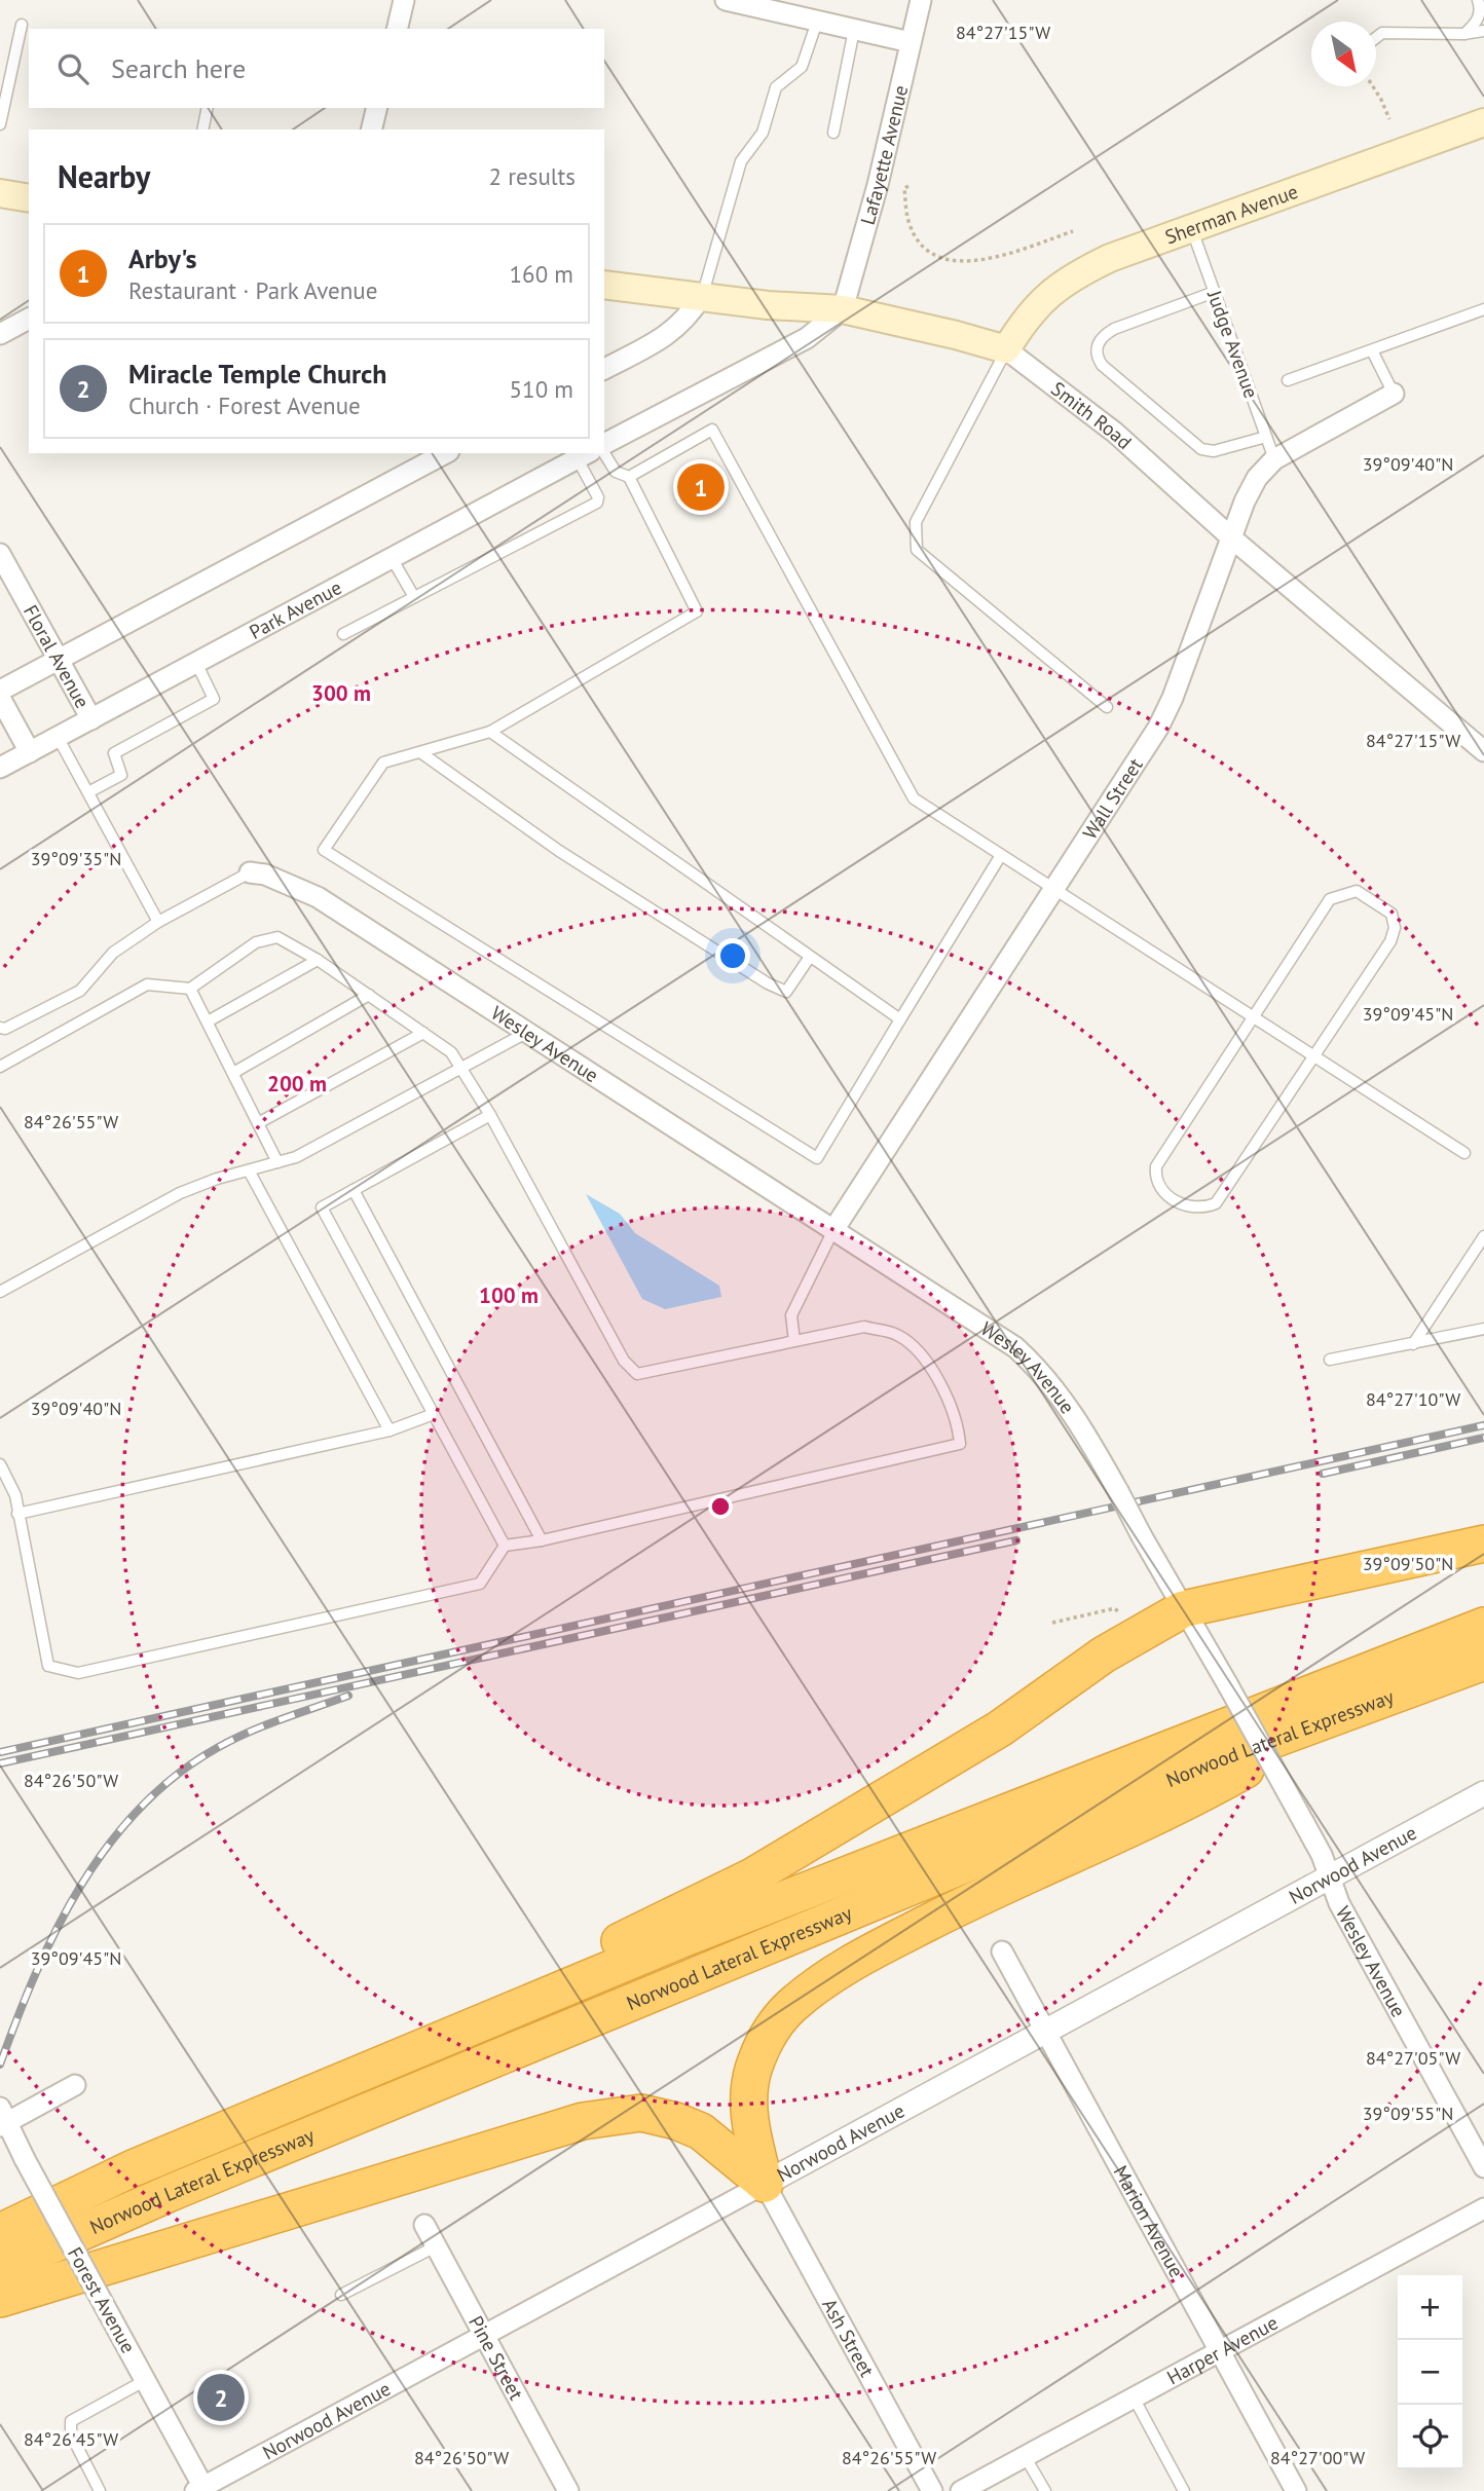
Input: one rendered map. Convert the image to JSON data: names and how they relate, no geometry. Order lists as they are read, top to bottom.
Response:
{
  "streets": {
    "highway": ["Norwood Lateral Expressway"],
    "main road": ["Sherman Avenue", "Smith Road"],
    "street": [
      "Lafayette Avenue",
      "Park Avenue",
      "Floral Avenue",
      "Wall Street",
      "Wesley Avenue",
      "Norwood Avenue",
      "Marion Avenue",
      "Forest Avenue",
      "Ash Street",
      "Harper Avenue",
      "Pine Street"
    ],
    "lane": ["Judge Avenue"]
  },
  "crossings": [
    ["Lafayette Avenue", "Smith Road"],
    ["Sherman Avenue", "Judge Avenue"],
    ["Sherman Avenue", "Smith Road"],
    ["Judge Avenue", "Wall Street"],
    ["Smith Road", "Wall Street"],
    ["Park Avenue", "Floral Avenue"],
    ["Wall Street", "Wesley Avenue"],
    ["Wesley Avenue", "Norwood Avenue"],
    ["Norwood Avenue", "Marion Avenue"],
    ["Norwood Avenue", "Forest Avenue"],
    ["Norwood Avenue", "Ash Street"],
    ["Norwood Avenue", "Pine Street"],
    ["Marion Avenue", "Harper Avenue"]
  ],
  "north": "bottom right",
  "page": {
    "search": "Search here",
    "heading": ["Nearby", "2 results"],
    "list": [
      {
        "mark": "1",
        "name": "Arby's",
        "note": "Restaurant · Park Avenue",
        "value": "160 m"
      },
      {
        "mark": "2",
        "name": "Miracle Temple Church",
        "note": "Church · Forest Avenue",
        "value": "510 m"
      }
    ],
    "pins": ["1", "2"],
    "map_buttons": ["+", "−"]
  },
  "coordinates": [
    "84°27'15\"W",
    "39°09'40\"N",
    "39°09'35\"N",
    "39°09'45\"N",
    "84°26'55\"W",
    "84°27'10\"W",
    "39°09'50\"N",
    "84°26'50\"W",
    "84°27'05\"W",
    "39°09'55\"N",
    "84°26'45\"W",
    "84°27'00\"W"
  ],
  "rings": ["300 m", "200 m", "100 m"]
}
